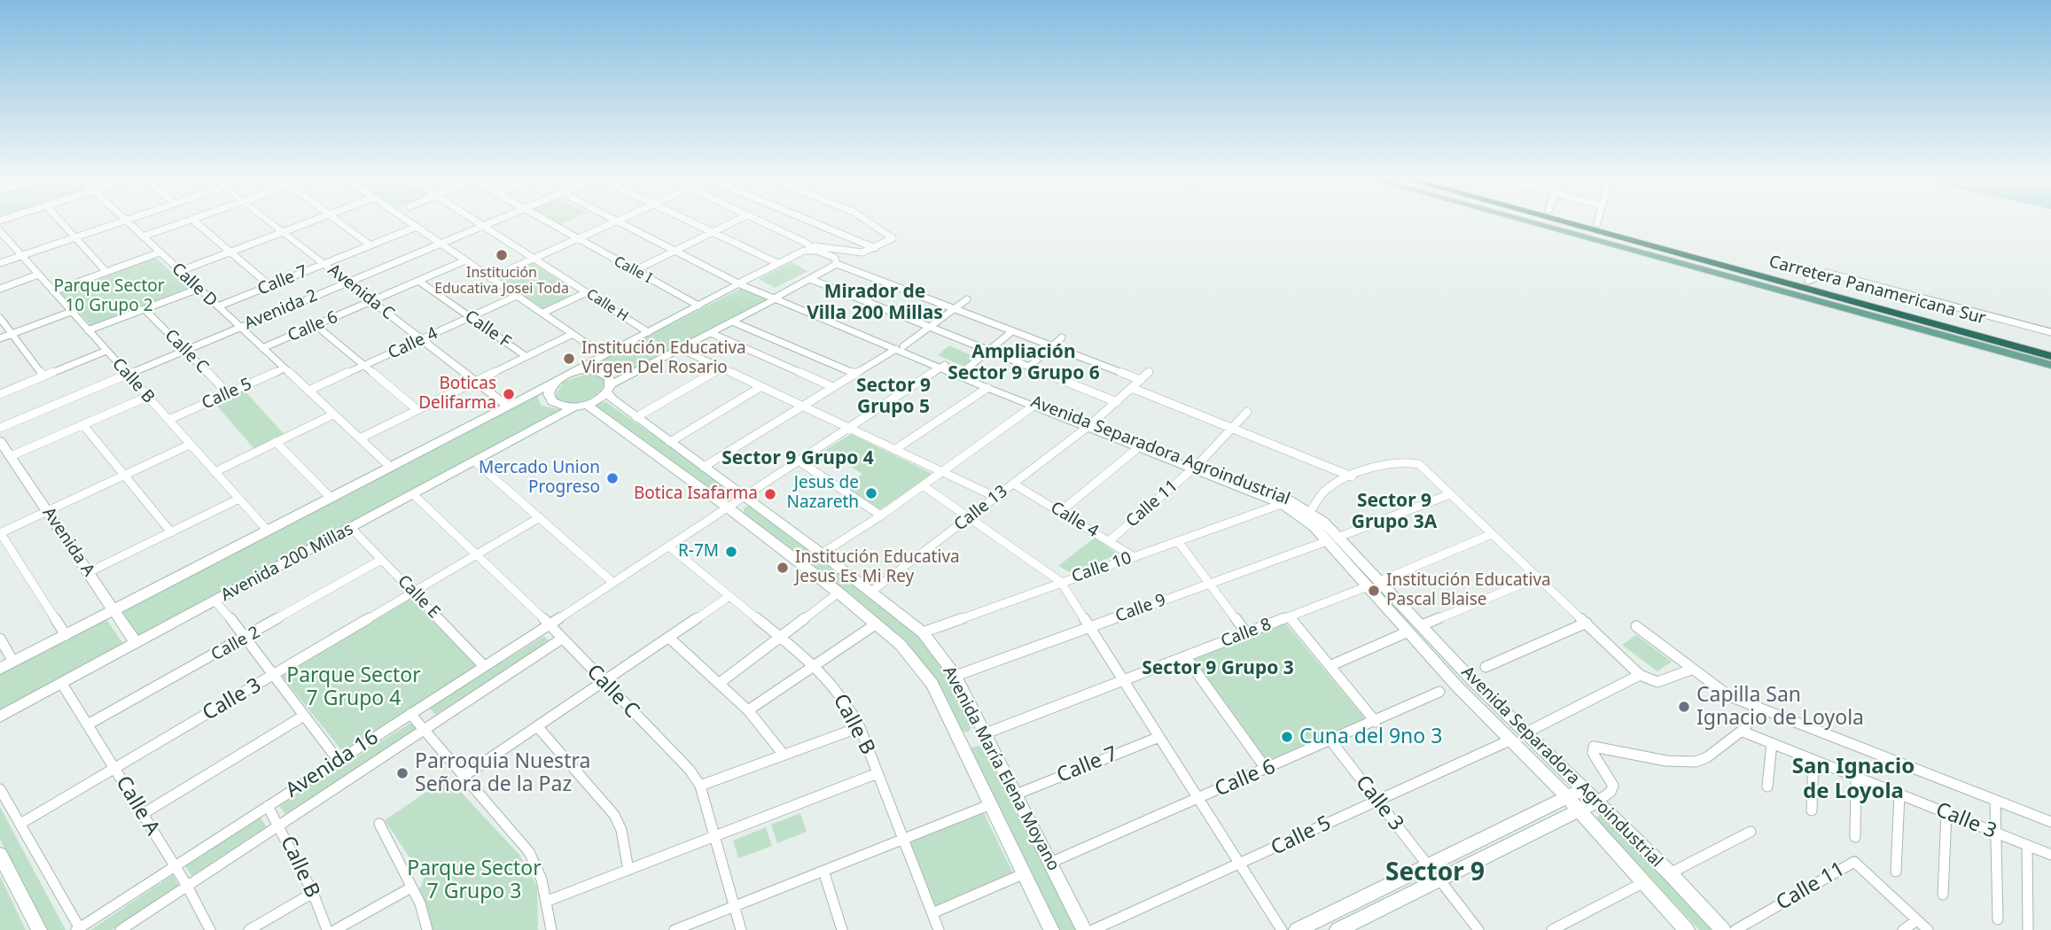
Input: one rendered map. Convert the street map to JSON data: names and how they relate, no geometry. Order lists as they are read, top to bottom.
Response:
{
  "streets": {
    "highway": ["Carretera Panamericana Sur"],
    "street": [
      "Calle I",
      "Calle 7",
      "Calle D",
      "Avenida C",
      "Calle H",
      "Avenida 2",
      "Calle 6",
      "Calle F",
      "Calle 4",
      "Calle C",
      "Calle B",
      "Calle 5",
      "Avenida Separadora Agroindustrial",
      "Calle 11",
      "Calle 13",
      "Avenida A",
      "Avenida 200 Millas",
      "Calle 10",
      "Calle E",
      "Calle 9",
      "Calle 8",
      "Calle 2",
      "Calle 3",
      "Avenida 16",
      "Avenida María Elena Moyano",
      "Calle A"
    ]
  },
  "crossings": [
    ["Calle 7", "Calle D"],
    ["Calle 7", "Avenida C"],
    ["Calle 7", "Avenida María Elena Moyano"],
    ["Calle D", "Avenida 2"],
    ["Calle D", "Calle 6"],
    ["Calle D", "Calle 4"],
    ["Calle D", "Calle 5"],
    ["Avenida C", "Avenida 2"],
    ["Avenida C", "Calle 6"],
    ["Avenida C", "Calle 4"],
    ["Calle H", "Avenida 2"],
    ["Avenida 2", "Calle C"],
    ["Avenida 2", "Calle B"],
    ["Calle 6", "Calle F"],
    ["Calle 6", "Calle 3"],
    ["Calle 6", "Avenida María Elena Moyano"],
    ["Calle F", "Calle 4"],
    ["Calle 4", "Calle 11"],
    ["Calle 4", "Calle 13"],
    ["Calle 4", "Calle 10"],
    ["Calle C", "Calle 5"],
    ["Calle C", "Avenida 200 Millas"],
    ["Calle C", "Calle 3"],
    ["Calle C", "Avenida 16"],
    ["Calle B", "Calle 5"],
    ["Calle B", "Avenida 16"],
    ["Calle 5", "Avenida Separadora Agroindustrial"],
    ["Calle 5", "Calle 3"],
    ["Avenida Separadora Agroindustrial", "Calle 11"],
    ["Avenida Separadora Agroindustrial", "Calle 13"],
    ["Avenida Separadora Agroindustrial", "Calle 10"],
    ["Avenida Separadora Agroindustrial", "Calle 9"],
    ["Avenida Separadora Agroindustrial", "Calle 8"],
    ["Avenida Separadora Agroindustrial", "Avenida 16"],
    ["Calle 13", "Avenida María Elena Moyano"],
    ["Avenida A", "Avenida 200 Millas"],
    ["Avenida 200 Millas", "Calle E"],
    ["Avenida 200 Millas", "Avenida María Elena Moyano"],
    ["Avenida 200 Millas", "Calle A"],
    ["Calle 10", "Avenida María Elena Moyano"],
    ["Calle E", "Calle 2"],
    ["Calle E", "Calle 3"],
    ["Calle E", "Avenida 16"],
    ["Calle 9", "Avenida María Elena Moyano"],
    ["Calle 8", "Avenida María Elena Moyano"],
    ["Calle 2", "Calle A"],
    ["Calle 3", "Calle A"],
    ["Avenida 16", "Avenida María Elena Moyano"],
    ["Avenida 16", "Calle A"]
  ],
  "districts": [
    "Mirador de Villa 200 Millas",
    "Ampliación Sector 9 Grupo 6",
    "Sector 9 Grupo 5",
    "Sector 9 Grupo 4",
    "Sector 9 Grupo 3A",
    "Sector 9 Grupo 3",
    "San Ignacio de Loyola",
    "Sector 9"
  ],
  "parks": ["Parque Sector 10 Grupo 2", "Parque Sector 7 Grupo 4", "Parque Sector 7 Grupo 3"],
  "places": [
    "Institución Educativa Josei Toda",
    "Institución Educativa Virgen Del Rosario",
    "Boticas Delifarma",
    "Mercado Union Progreso",
    "Jesus de Nazareth",
    "Botica Isafarma",
    "R-7M",
    "Institución Educativa Jesus Es Mi Rey",
    "Institución Educativa Pascal Blaise",
    "Capilla San Ignacio de Loyola",
    "Cuna del 9no 3",
    "Parroquia Nuestra Señora de la Paz"
  ]
}
